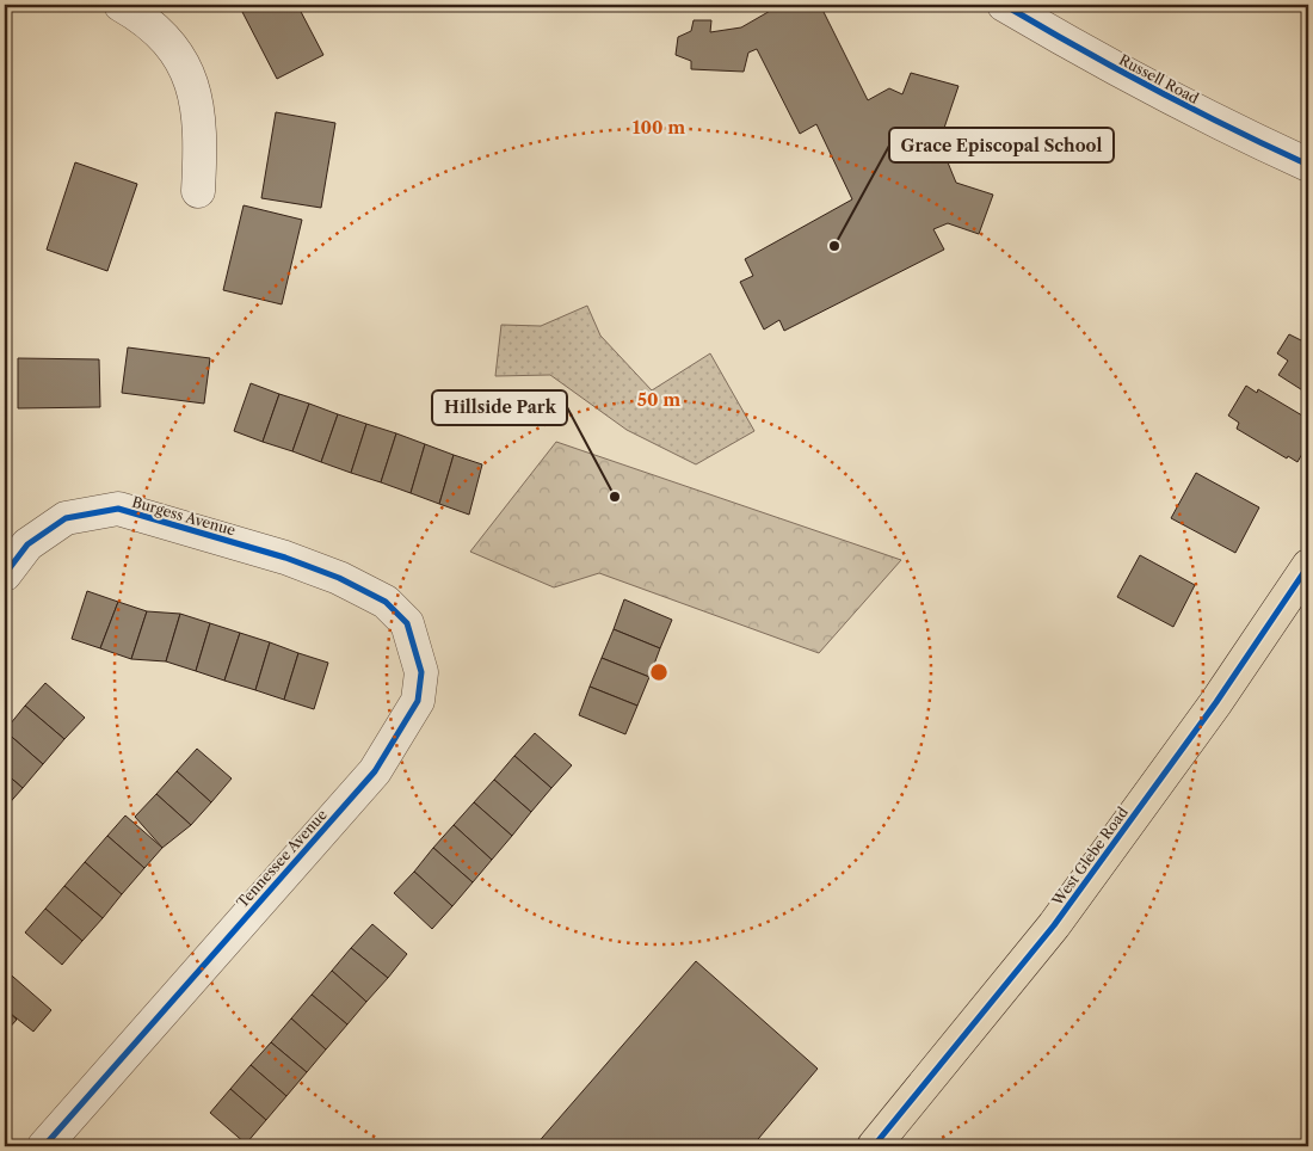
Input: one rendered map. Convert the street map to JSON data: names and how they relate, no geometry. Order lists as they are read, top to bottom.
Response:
{
  "streets": {
    "main road": ["West Glebe Road"],
    "street": ["Russell Road", "Burgess Avenue", "Tennessee Avenue"]
  },
  "crossings": [
    ["Burgess Avenue", "Tennessee Avenue"]
  ],
  "places": ["Grace Episcopal School", "Hillside Park"],
  "rings": ["100 m", "50 m"]
}
